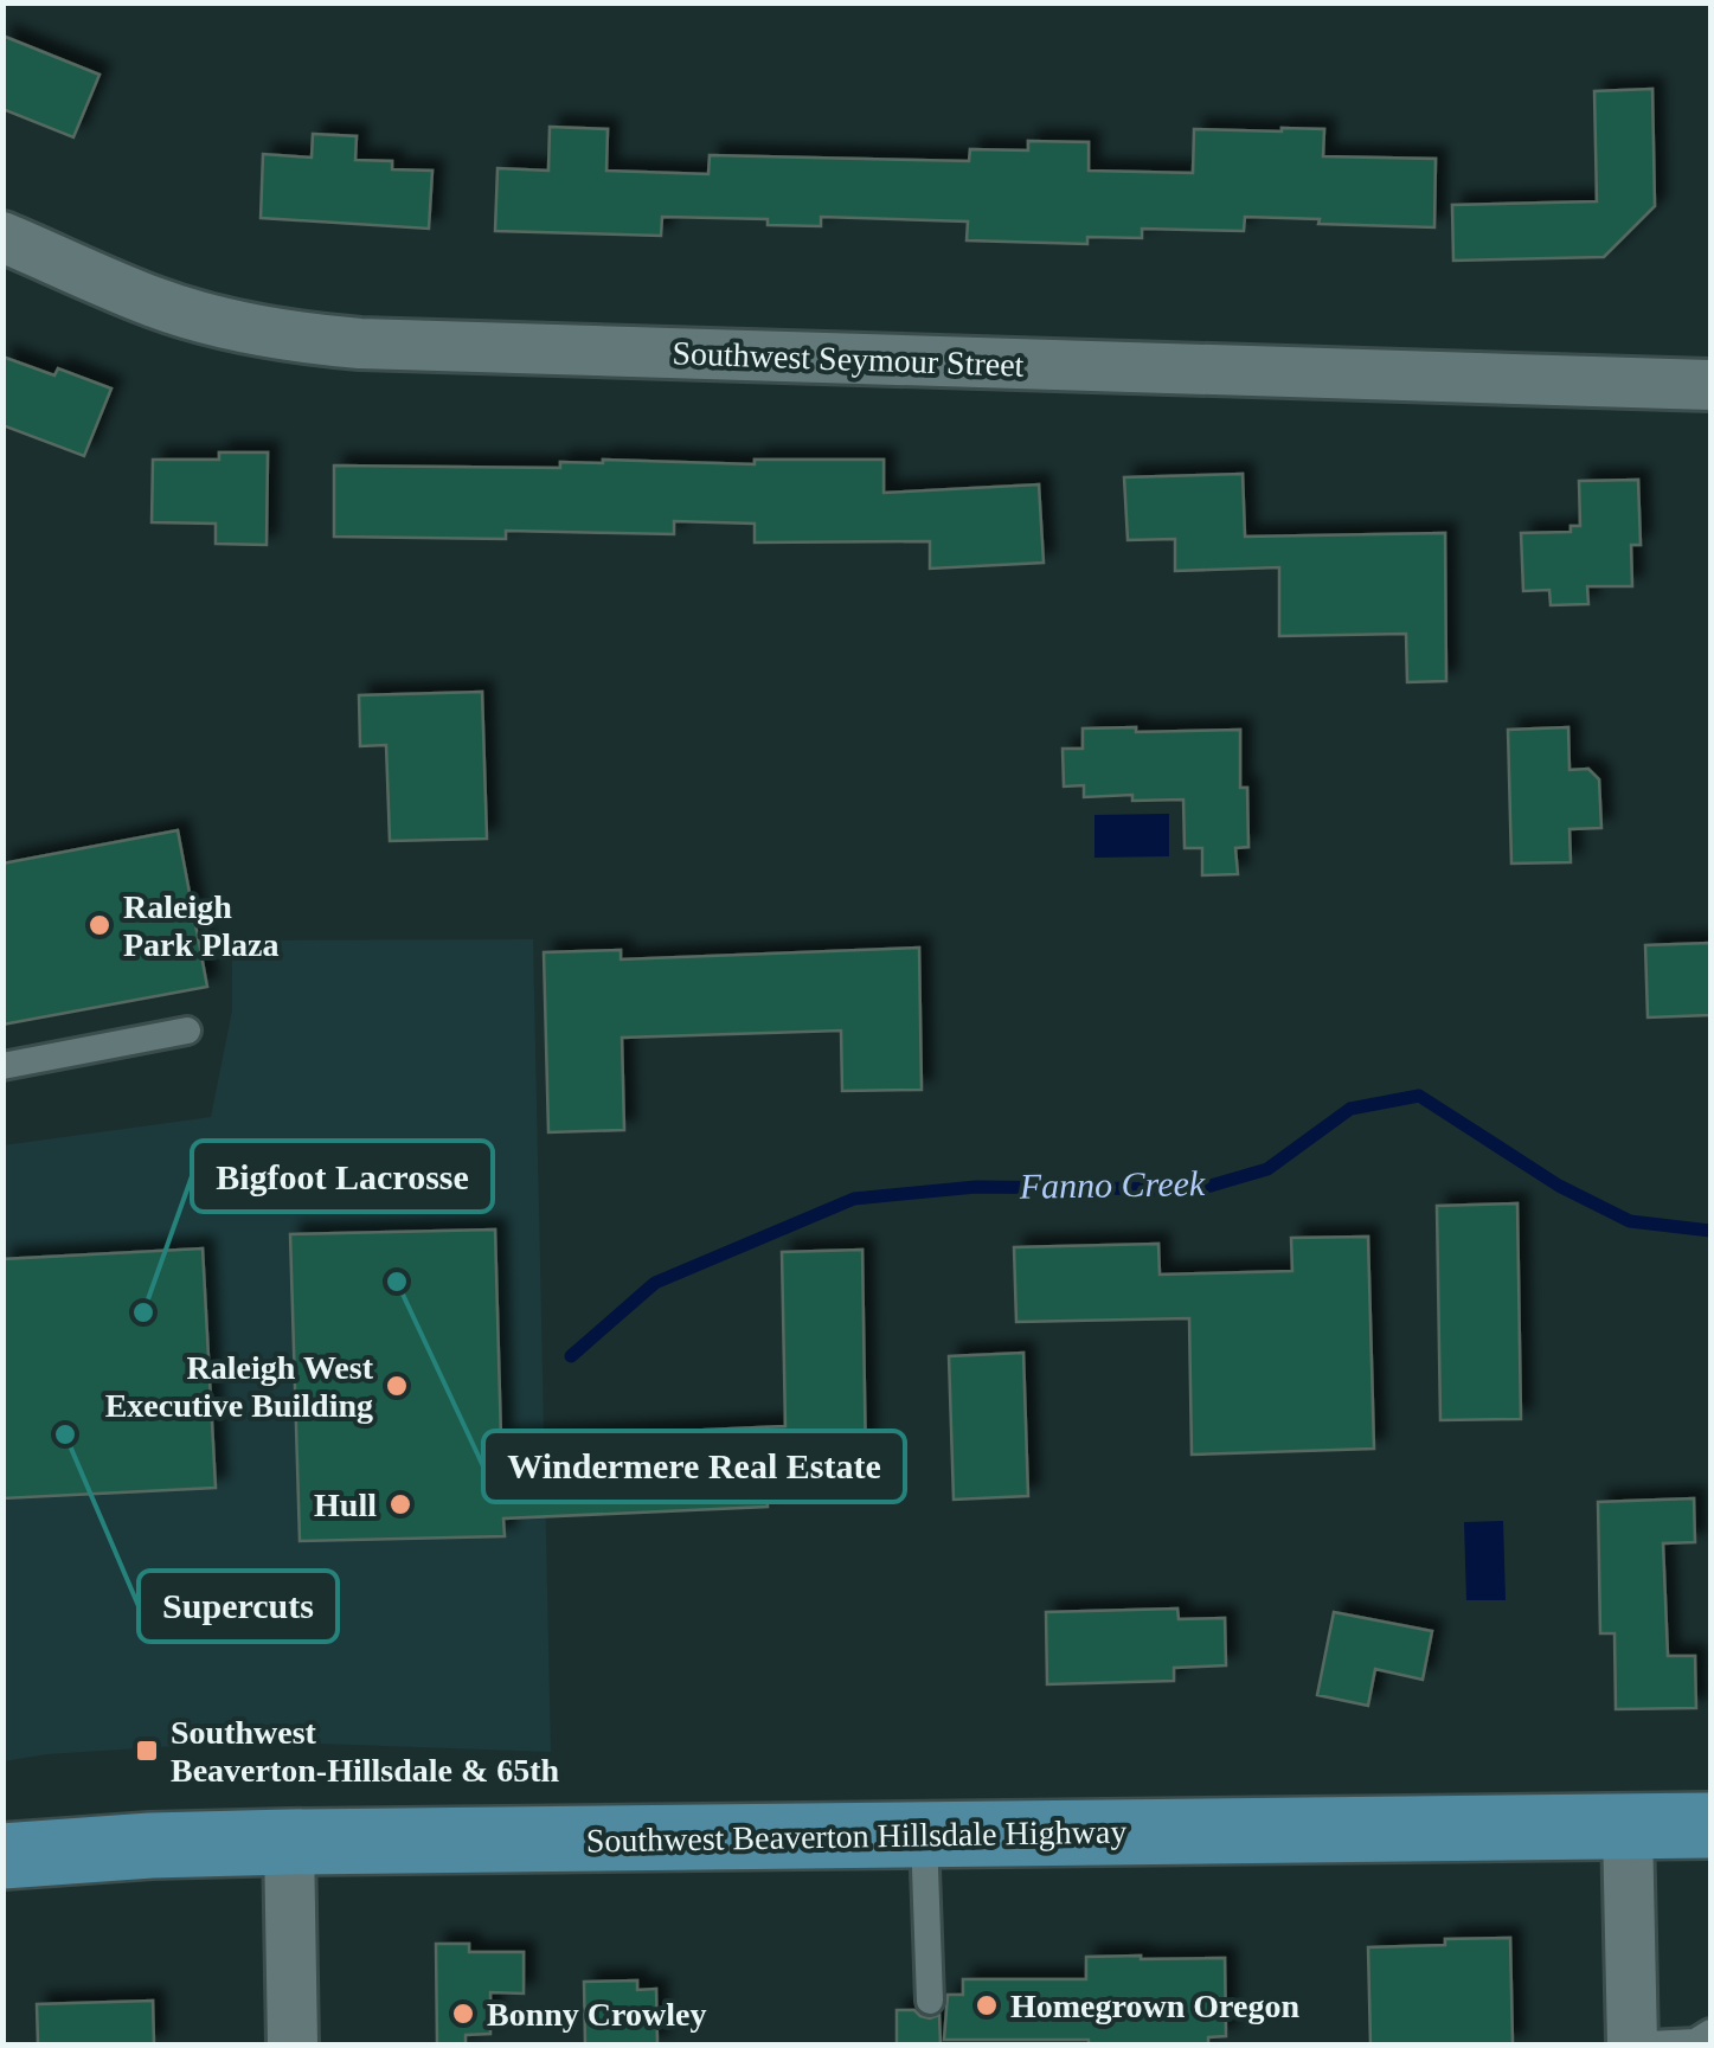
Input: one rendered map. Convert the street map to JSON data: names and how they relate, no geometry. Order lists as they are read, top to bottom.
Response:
{
  "streets": {
    "main road": ["Southwest Beaverton Hillsdale Highway"],
    "street": ["Southwest Seymour Street"]
  },
  "water": ["Fanno Creek"],
  "places": {
    "other": [
      "Raleigh Park Plaza",
      "Windermere Real Estate",
      "Bigfoot Lacrosse",
      "Raleigh West Executive Building",
      "Supercuts",
      "Hull",
      "Homegrown Oregon",
      "Bonny Crowley"
    ],
    "transit": ["Southwest Beaverton-Hillsdale & 65th"]
  }
}
